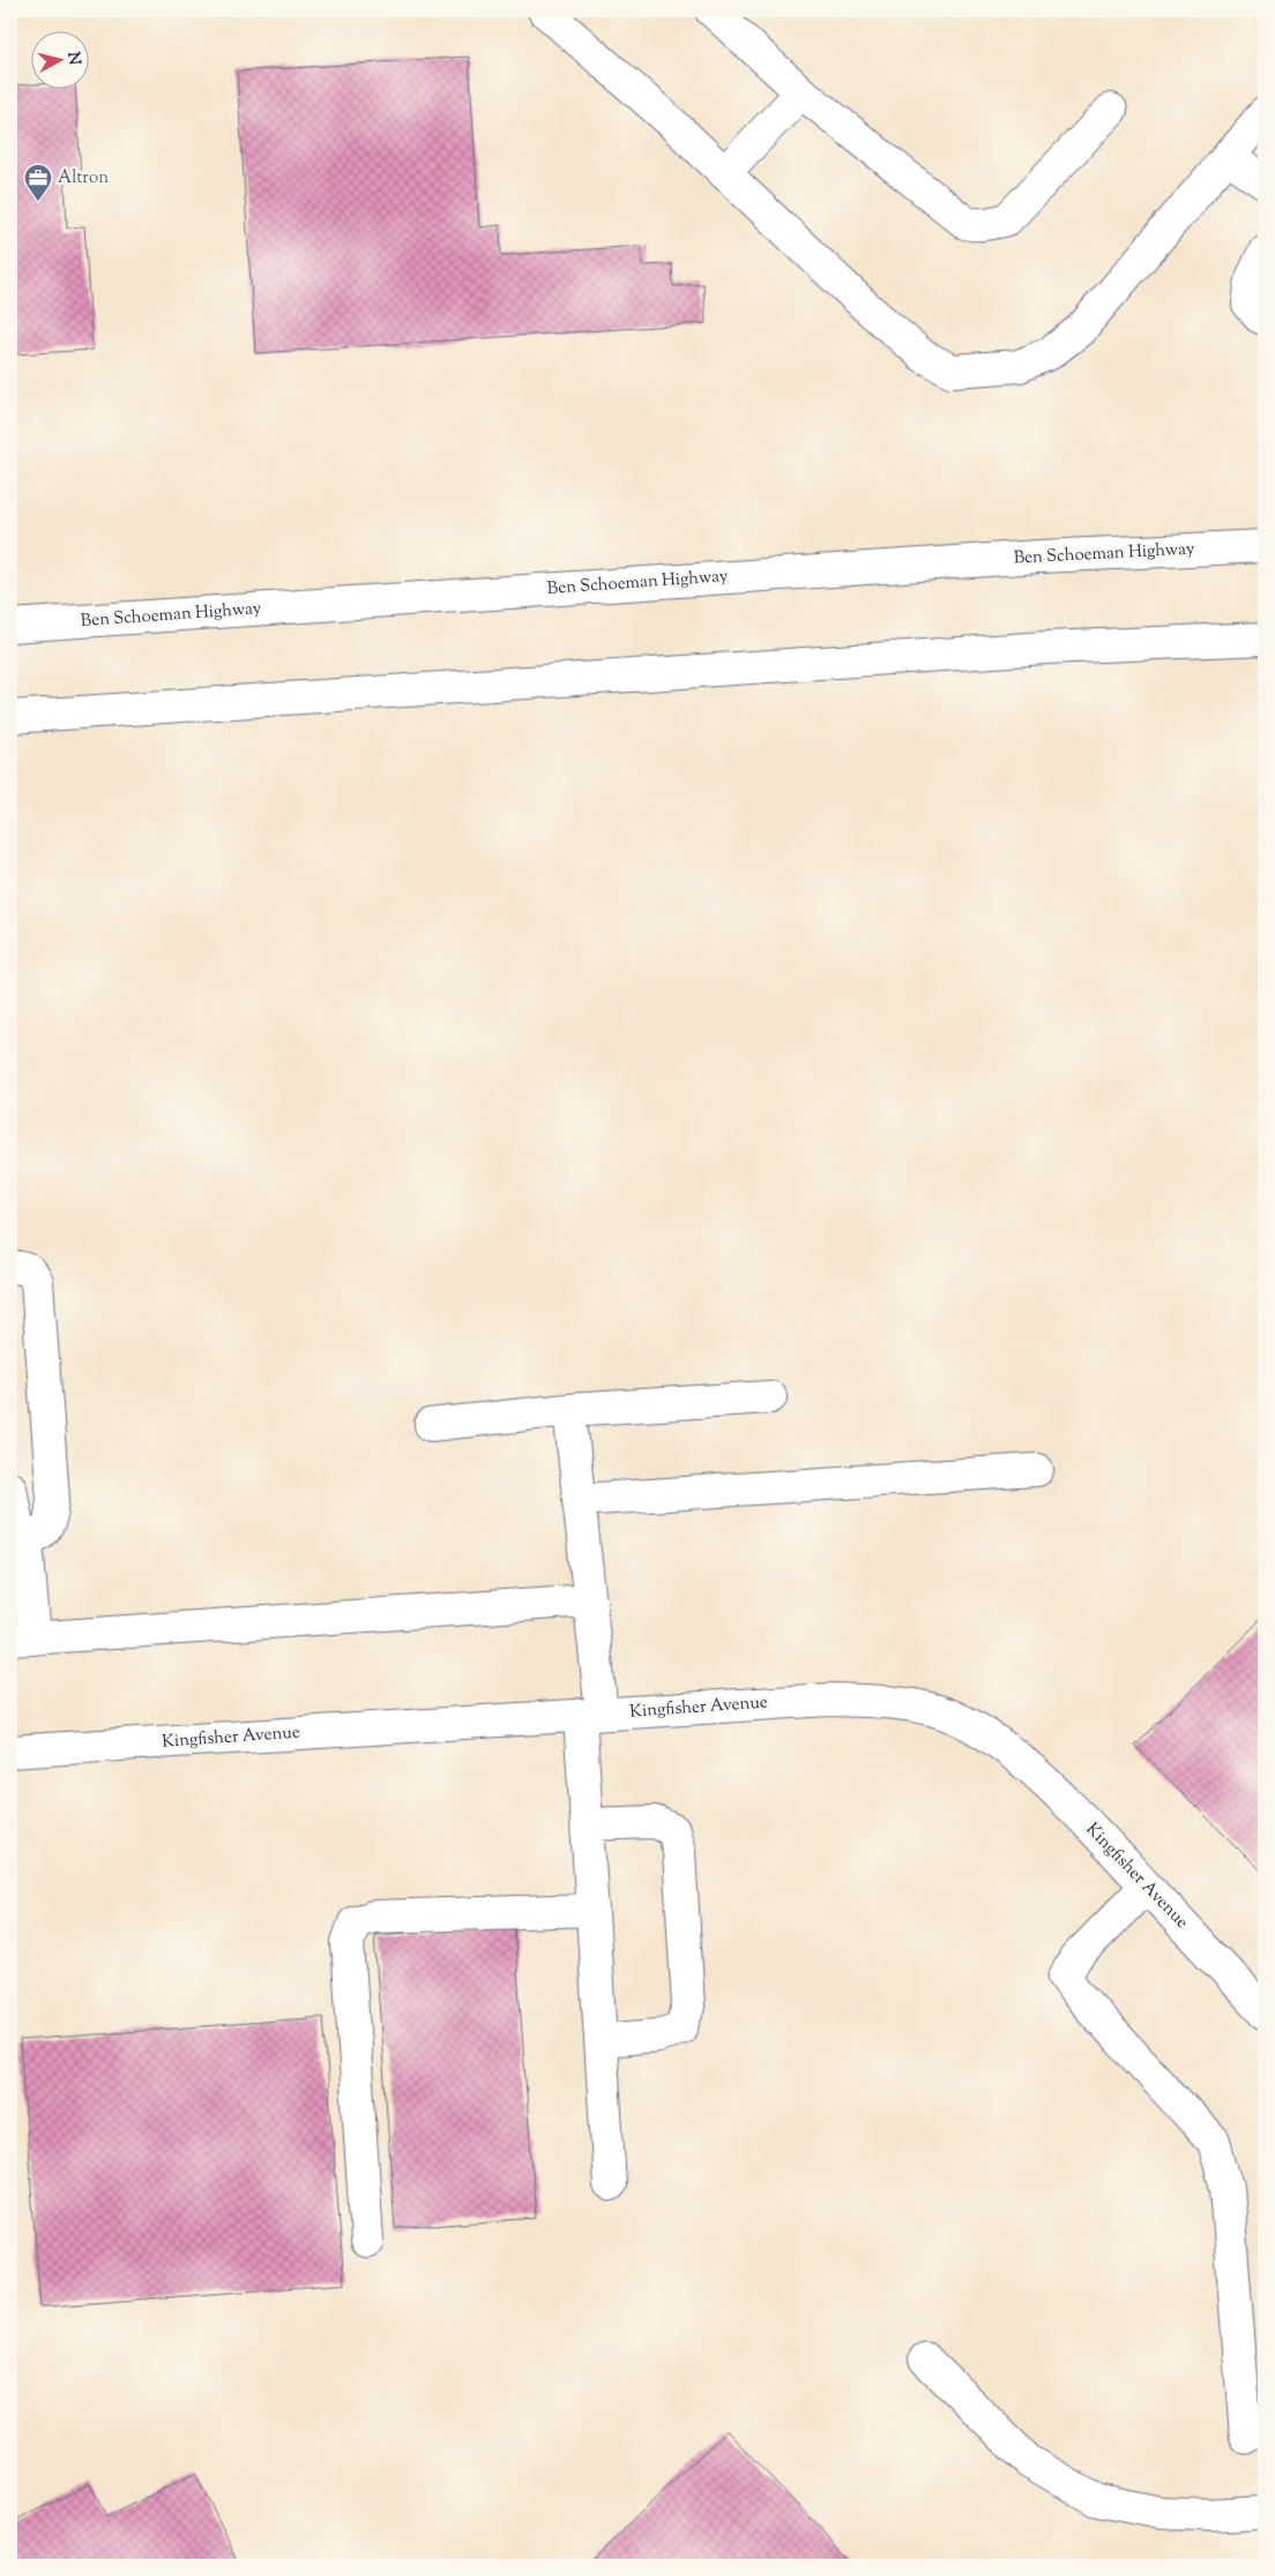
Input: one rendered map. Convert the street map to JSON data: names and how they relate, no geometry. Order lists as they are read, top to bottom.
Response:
{
  "streets": {
    "main road": ["Ben Schoeman Highway", "Kingfisher Avenue"]
  },
  "places": {
    "office": ["Altron"]
  },
  "north": "right"
}
